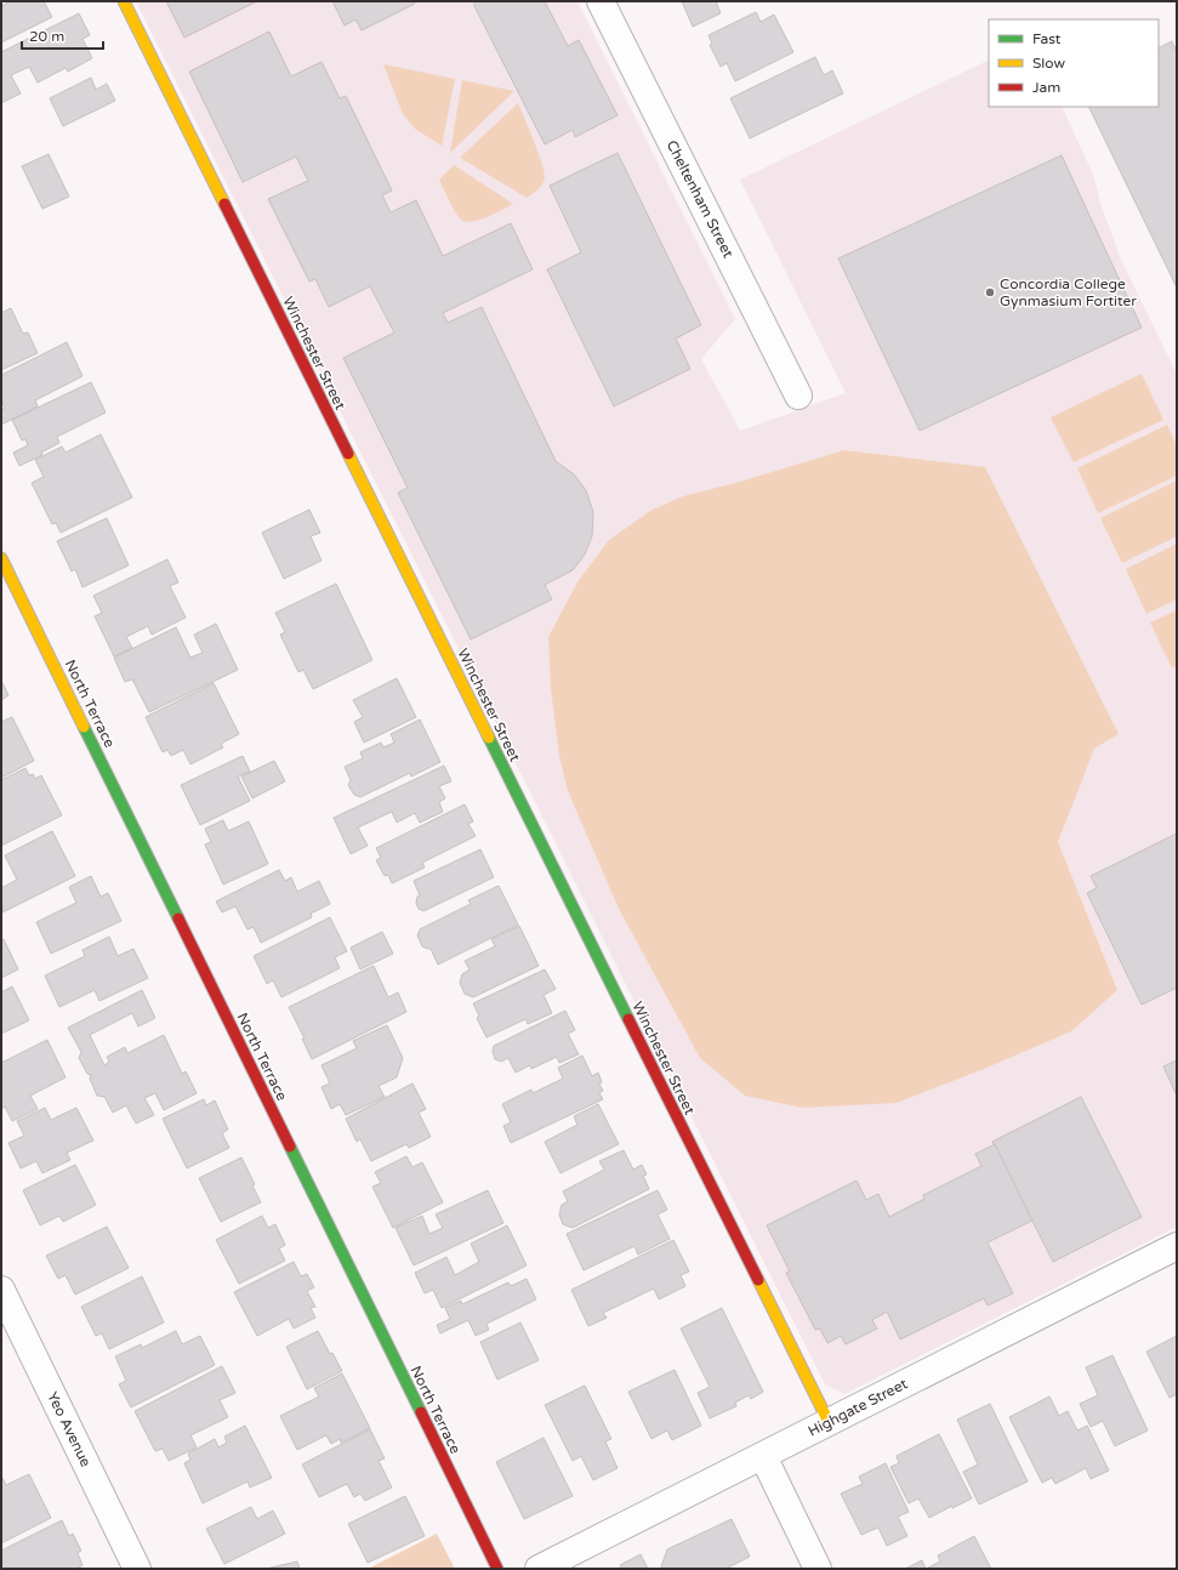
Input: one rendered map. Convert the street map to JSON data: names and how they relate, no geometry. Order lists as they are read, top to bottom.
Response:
{
  "streets": {
    "street": [
      "Cheltenham Street",
      "Winchester Street",
      "North Terrace",
      "Highgate Street",
      "Yeo Avenue"
    ]
  },
  "crossings": [
    ["Winchester Street", "Highgate Street"]
  ],
  "places": ["Concordia College Gynmasium Fortiter"],
  "legend": ["Fast", "Slow", "Jam"],
  "scale_bar": "20 m"
}
